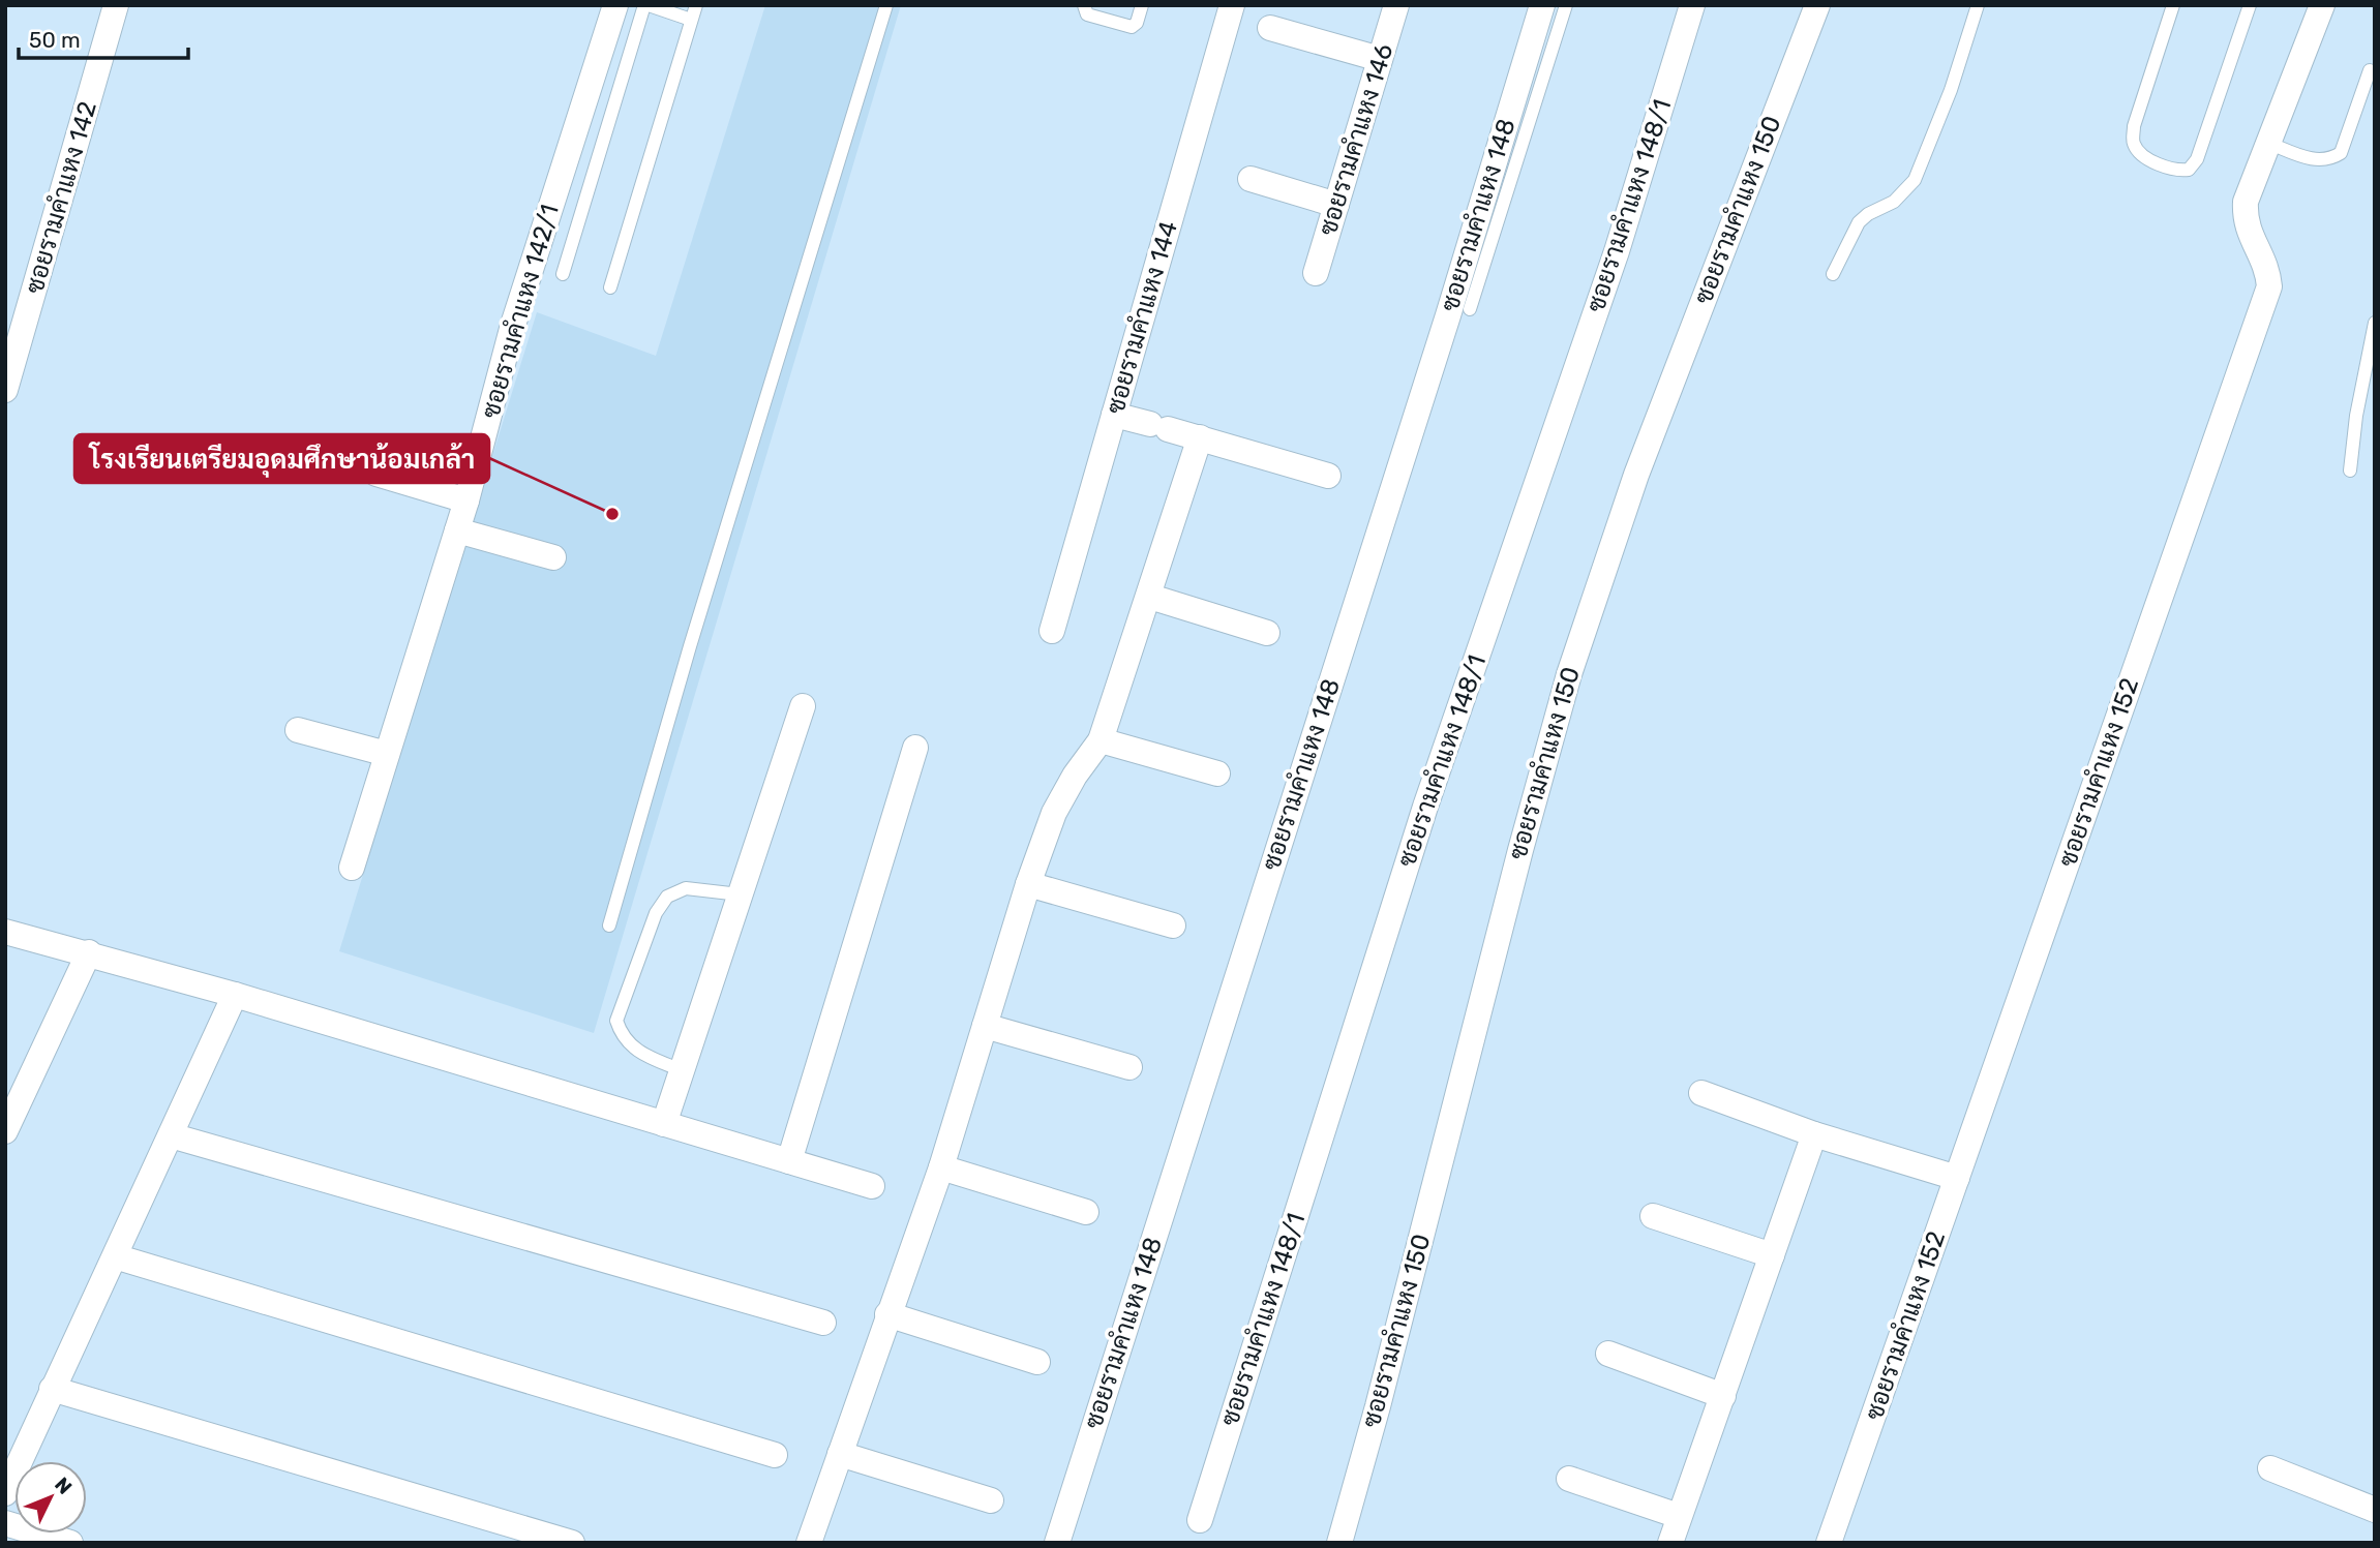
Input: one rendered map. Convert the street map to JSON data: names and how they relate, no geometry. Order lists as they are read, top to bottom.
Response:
{
  "streets": {
    "street": [
      "ซอยรามคำแหง 146",
      "ซอยรามคำแหง 142",
      "ซอยรามคำแหง 148/1",
      "ซอยรามคำแหง 150",
      "ซอยรามคำแหง 148",
      "ซอยรามคำแหง 142/1",
      "ซอยรามคำแหง 144",
      "ซอยรามคำแหง 152"
    ]
  },
  "places": ["โรงเรียนเตรียมอุดมศึกษาน้อมเกล้า"],
  "scale_bar": "50 m",
  "north": "top right"
}
